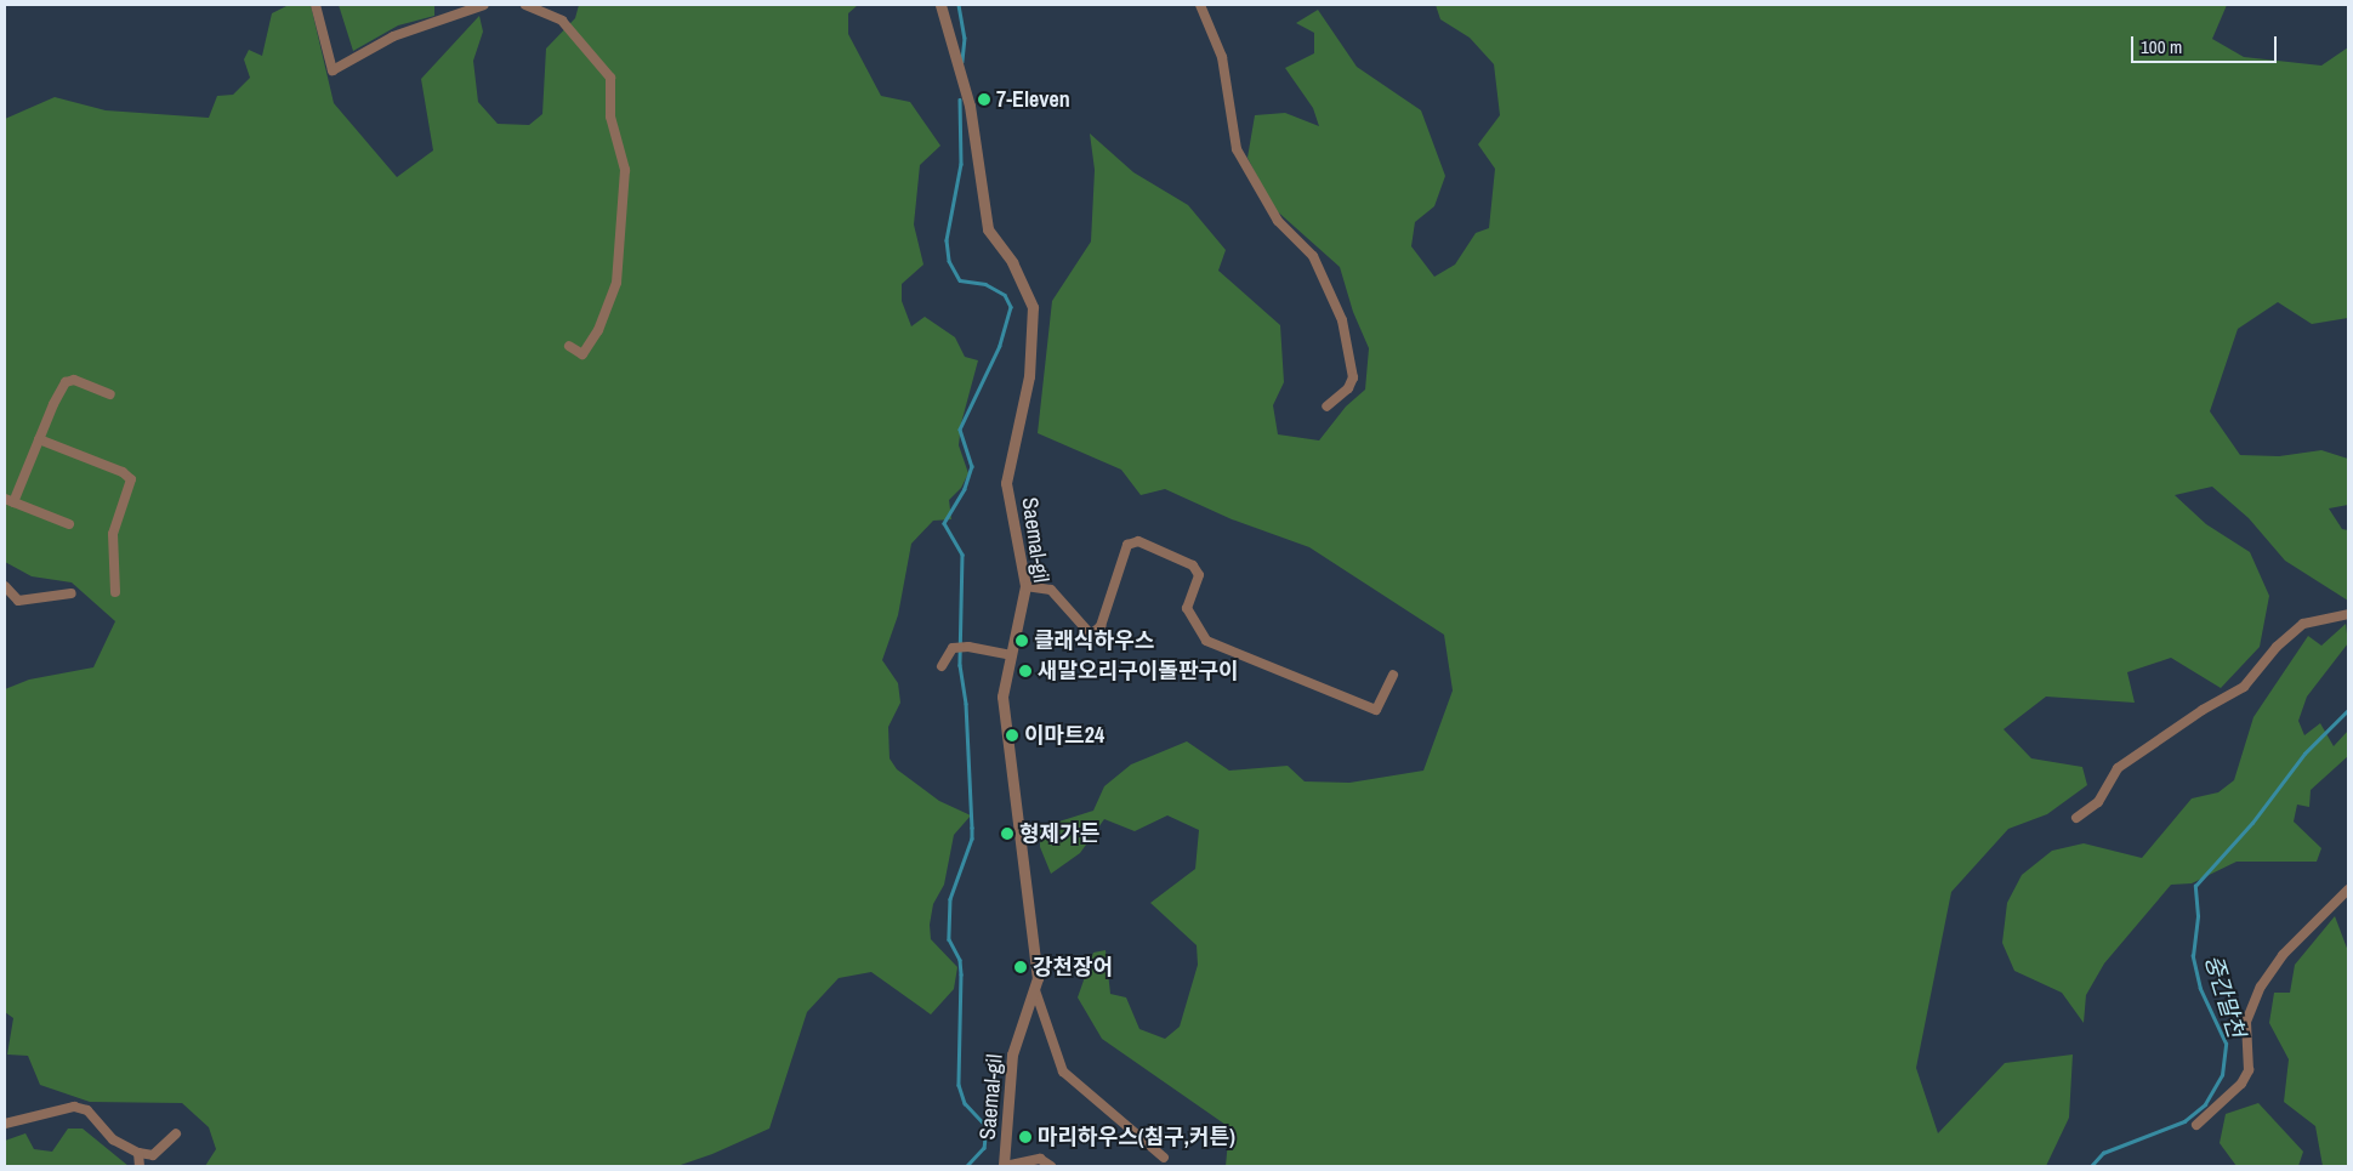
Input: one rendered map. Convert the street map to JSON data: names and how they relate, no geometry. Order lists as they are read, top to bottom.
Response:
{
  "streets": {
    "street": ["Saemal-gil"]
  },
  "water": ["중간말천"],
  "places": [
    "7-Eleven",
    "클래식하우스",
    "새말오리구이돌판구이",
    "이마트24",
    "형제가든",
    "강천장어",
    "마리하우스(침구,커튼)"
  ],
  "scale_bar": "100 m"
}
